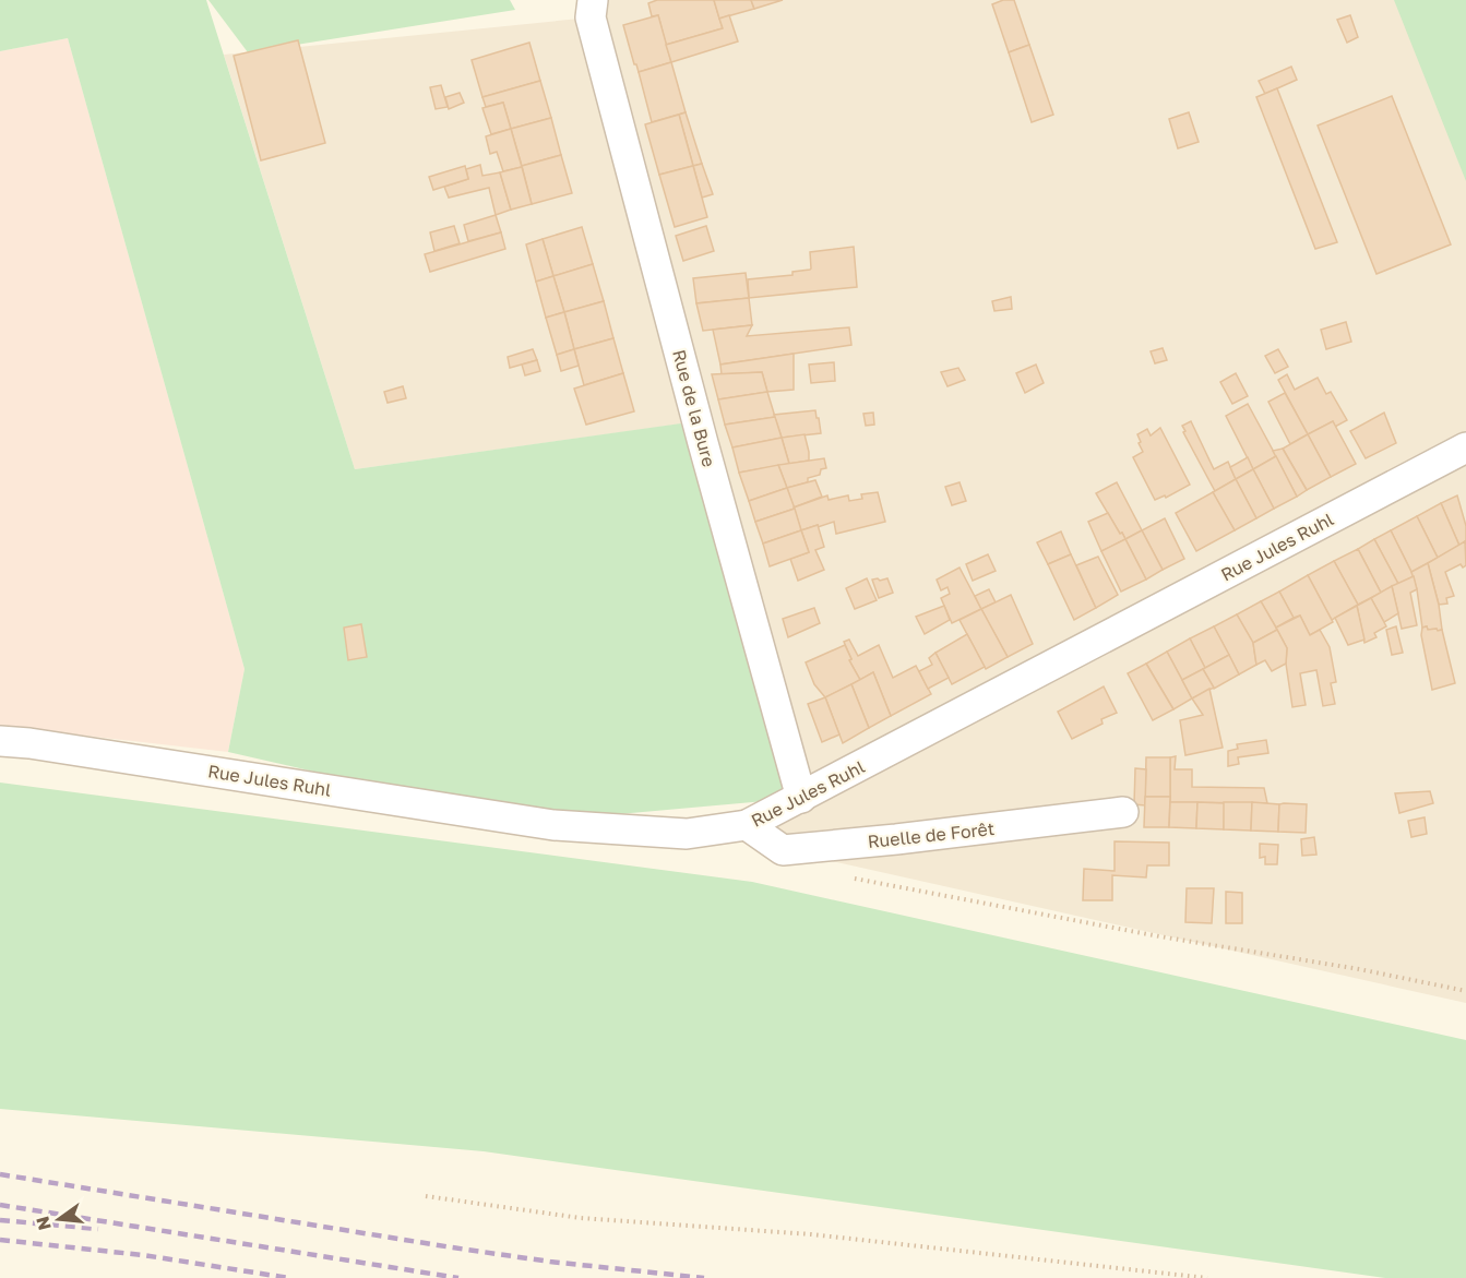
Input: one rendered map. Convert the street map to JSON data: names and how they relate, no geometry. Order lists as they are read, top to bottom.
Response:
{
  "streets": {
    "street": ["Rue de la Bure", "Rue Jules Ruhl", "Ruelle de Forêt"]
  },
  "crossings": [
    ["Rue de la Bure", "Rue Jules Ruhl"],
    ["Rue Jules Ruhl", "Ruelle de Forêt"]
  ],
  "north": "left"
}
